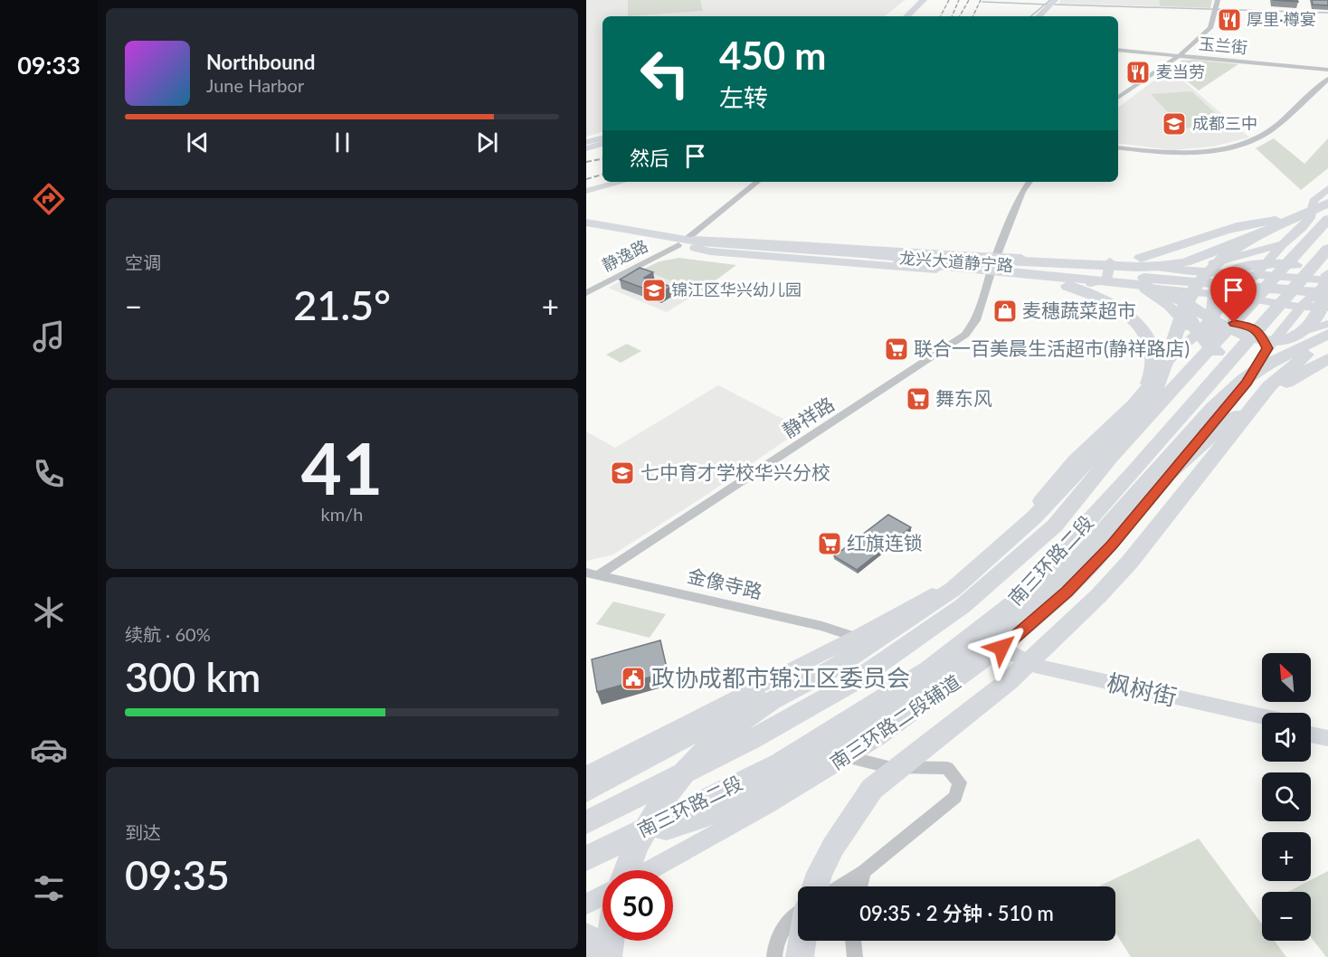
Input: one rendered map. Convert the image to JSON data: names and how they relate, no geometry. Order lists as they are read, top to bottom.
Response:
{
  "streets": {
    "highway": ["龙兴大道静宁路", "南三环路二段"],
    "main road": ["枫树街", "南三环路二段辅道"],
    "street": [
      "玉兰街",
      "静逸路",
      "静祥路",
      "金像寺路"
    ]
  },
  "crossings": [
    ["静逸路", "龙兴大道静宁路"],
    ["龙兴大道静宁路", "南三环路二段辅道"],
    ["静祥路", "金像寺路"],
    ["枫树街", "南三环路二段辅道"]
  ],
  "places": {
    "restaurant": ["厚里·樽宴", "麦当劳"],
    "school or university": ["成都三中", "锦江区华兴幼儿园", "七中育才学校华兴分校"],
    "shop": ["麦穗蔬菜超市"],
    "supermarket": ["联合一百美晨生活超市(静祥路店)", "舞东风", "红旗连锁"],
    "public building": ["政协成都市锦江区委员会"]
  },
  "north": "top left",
  "page": {
    "tabs": "09:33",
    "turn": ["450 m", "左转"],
    "song": ["Northbound", "June Harbor"],
    "then": "然后",
    "tile": [
      "空调",
      ["41", "km/h"],
      ["续航 · 60%", "300 km"],
      ["到达", "09:35"]
    ],
    "heat": ["−", "21.5°", "+"],
    "map_buttons": ["+", "−"],
    "limit": "50",
    "trip": "09:35 · 2 分钟 · 510 m"
  }
}
